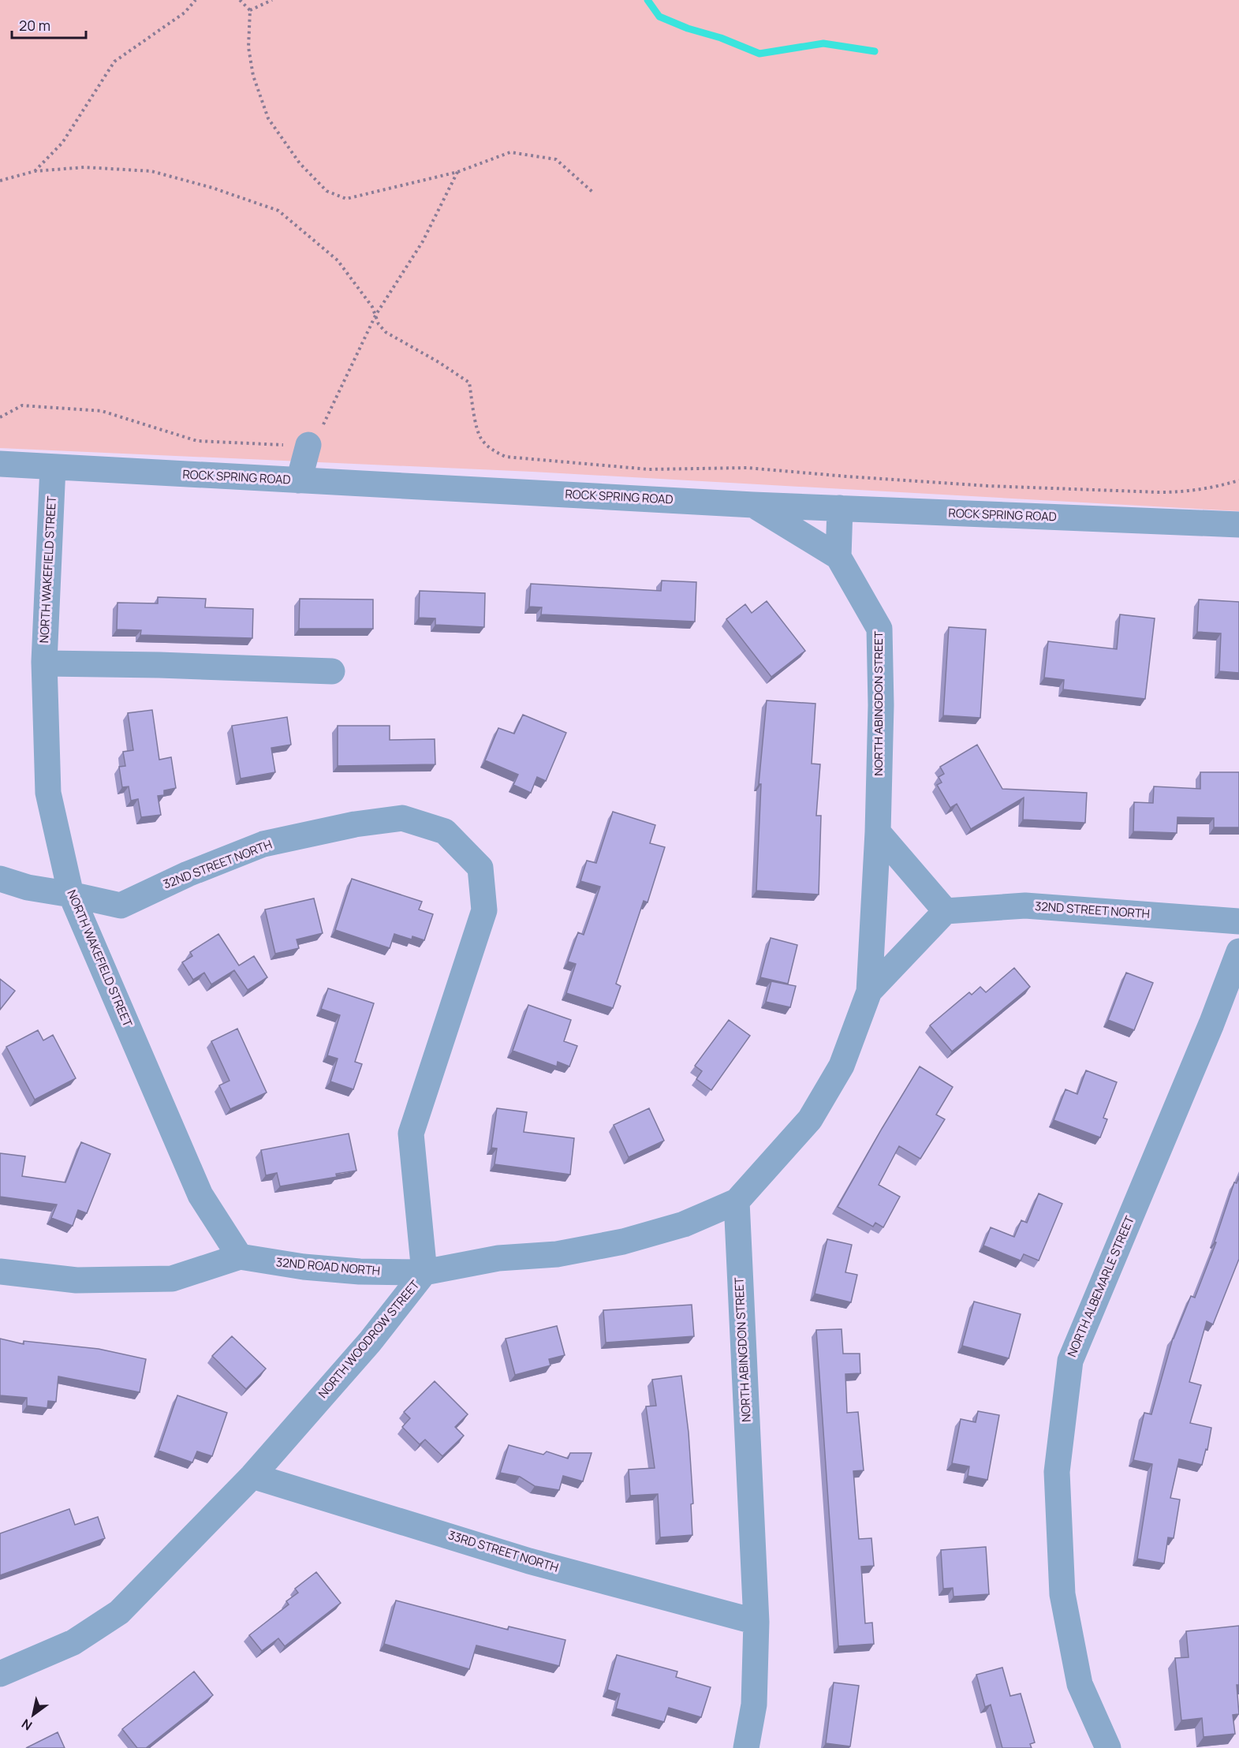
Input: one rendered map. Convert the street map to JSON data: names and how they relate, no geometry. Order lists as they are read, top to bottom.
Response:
{
  "streets": {
    "street": [
      "ROCK SPRING ROAD",
      "NORTH WAKEFIELD STREET",
      "NORTH ABINGDON STREET",
      "32ND STREET NORTH",
      "32ND ROAD NORTH",
      "NORTH ALBEMARLE STREET",
      "NORTH WOODROW STREET",
      "33RD STREET NORTH"
    ]
  },
  "crossings": [
    ["ROCK SPRING ROAD", "NORTH WAKEFIELD STREET"],
    ["ROCK SPRING ROAD", "NORTH ABINGDON STREET"],
    ["NORTH WAKEFIELD STREET", "32ND STREET NORTH"],
    ["NORTH WAKEFIELD STREET", "32ND ROAD NORTH"],
    ["NORTH ABINGDON STREET", "32ND STREET NORTH"],
    ["NORTH ABINGDON STREET", "32ND ROAD NORTH"],
    ["NORTH ABINGDON STREET", "33RD STREET NORTH"],
    ["32ND STREET NORTH", "NORTH WOODROW STREET"],
    ["32ND ROAD NORTH", "NORTH WOODROW STREET"],
    ["NORTH WOODROW STREET", "33RD STREET NORTH"]
  ],
  "scale_bar": "20 m",
  "north": "bottom left"
}
